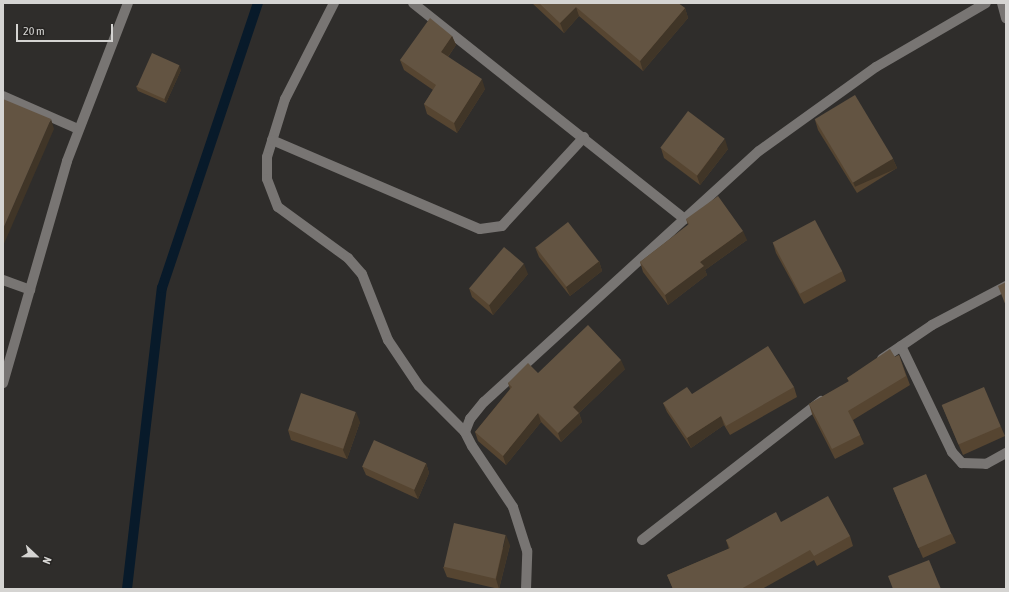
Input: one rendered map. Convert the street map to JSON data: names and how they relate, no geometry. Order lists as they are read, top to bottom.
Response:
{
  "scale_bar": "20 m",
  "north": "right"
}
